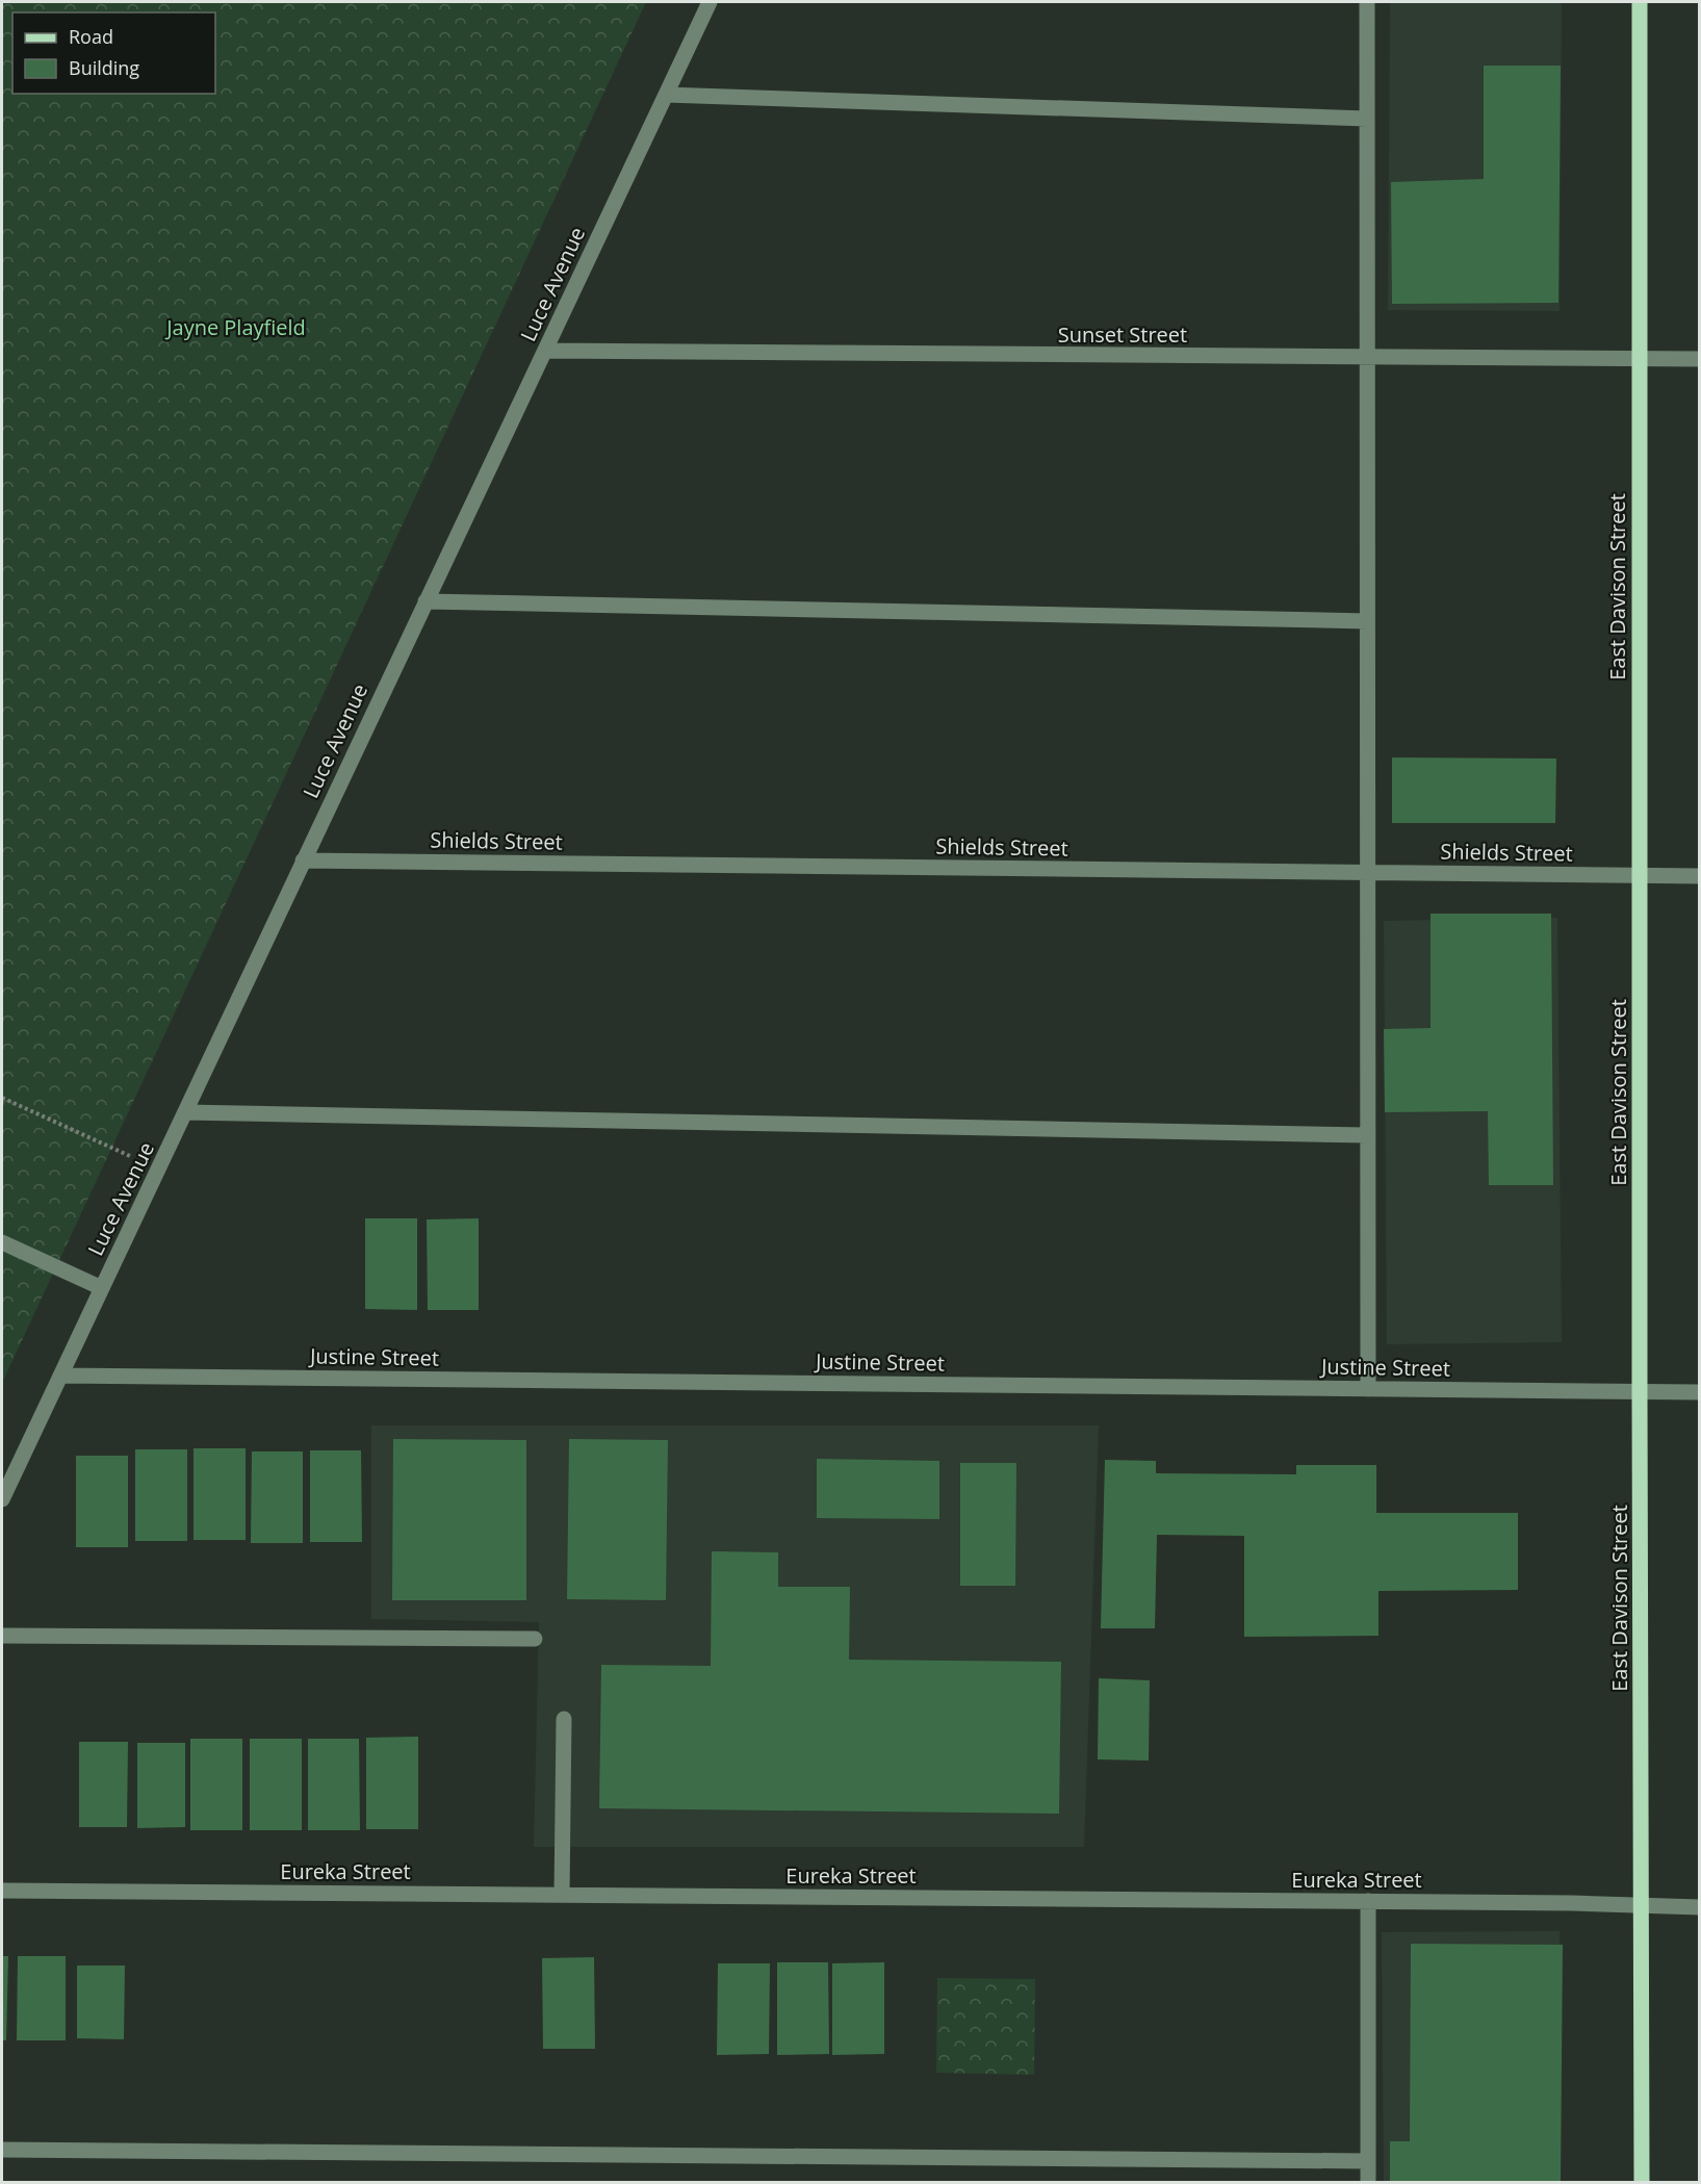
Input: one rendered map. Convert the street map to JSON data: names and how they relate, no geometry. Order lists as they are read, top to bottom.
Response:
{
  "streets": {
    "main road": ["East Davison Street"],
    "street": [
      "Luce Avenue",
      "Sunset Street",
      "Shields Street",
      "Justine Street",
      "Eureka Street"
    ]
  },
  "crossings": [
    ["Luce Avenue", "Sunset Street"],
    ["Luce Avenue", "Shields Street"],
    ["Luce Avenue", "Justine Street"],
    ["Sunset Street", "East Davison Street"],
    ["East Davison Street", "Shields Street"],
    ["East Davison Street", "Justine Street"],
    ["East Davison Street", "Eureka Street"]
  ],
  "parks": ["Jayne Playfield"],
  "legend": ["Road", "Building"]
}
